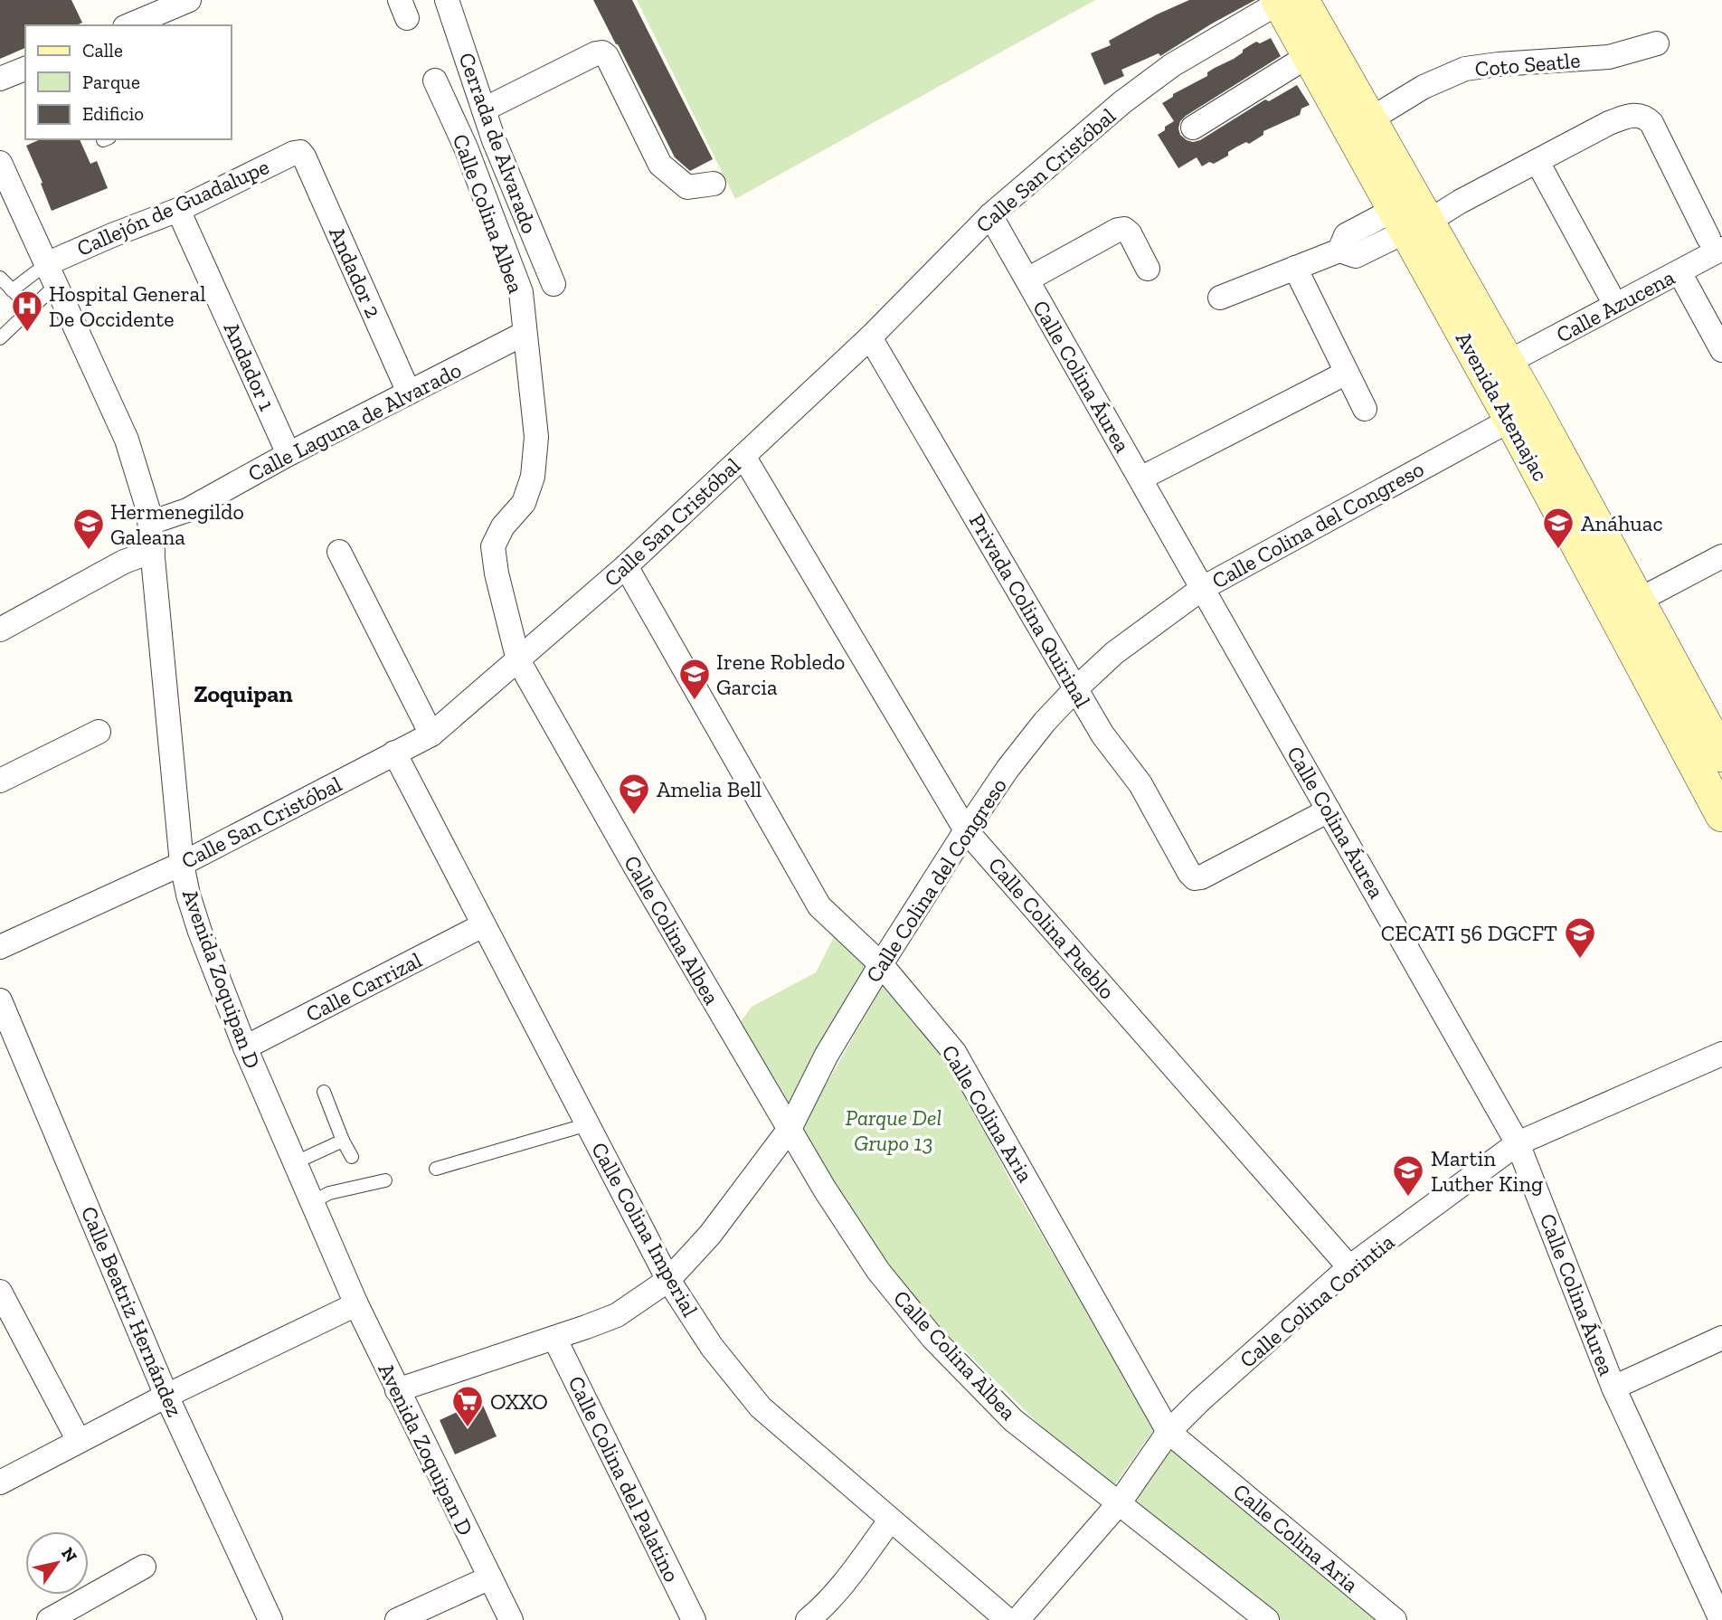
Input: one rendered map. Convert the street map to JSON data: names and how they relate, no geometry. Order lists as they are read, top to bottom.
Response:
{
  "streets": {
    "main road": ["Avenida Atemajac"],
    "street": [
      "Coto Seatle",
      "Cerrada de Alvarado",
      "Calle San Cristóbal",
      "Callejón de Guadalupe",
      "Calle Colina Albea",
      "Andador 2",
      "Calle Azucena",
      "Andador 1",
      "Calle Colina Áurea",
      "Calle Laguna de Alvarado",
      "Calle Colina del Congreso",
      "Privada Colina Quirinal",
      "Calle Colina Pueblo",
      "Avenida Zoquipan D",
      "Calle Carrizal",
      "Calle Colina Aria",
      "Calle Colina Imperial",
      "Calle Colina Corintia",
      "Calle Beatriz Hernández",
      "Calle Colina del Palatino"
    ]
  },
  "crossings": [
    ["Coto Seatle", "Avenida Atemajac"],
    ["Calle San Cristóbal", "Calle Colina Albea"],
    ["Calle San Cristóbal", "Calle Colina Áurea"],
    ["Calle San Cristóbal", "Avenida Atemajac"],
    ["Calle San Cristóbal", "Privada Colina Quirinal"],
    ["Calle San Cristóbal", "Calle Colina Pueblo"],
    ["Calle San Cristóbal", "Avenida Zoquipan D"],
    ["Calle San Cristóbal", "Calle Colina Aria"],
    ["Calle San Cristóbal", "Calle Colina Imperial"],
    ["Callejón de Guadalupe", "Andador 2"],
    ["Callejón de Guadalupe", "Andador 1"],
    ["Callejón de Guadalupe", "Avenida Zoquipan D"],
    ["Calle Colina Albea", "Calle Laguna de Alvarado"],
    ["Calle Colina Albea", "Calle Colina del Congreso"],
    ["Calle Colina Albea", "Calle Colina Corintia"],
    ["Andador 2", "Calle Laguna de Alvarado"],
    ["Calle Azucena", "Avenida Atemajac"],
    ["Andador 1", "Calle Laguna de Alvarado"],
    ["Calle Colina Áurea", "Calle Colina del Congreso"],
    ["Calle Colina Áurea", "Privada Colina Quirinal"],
    ["Calle Colina Áurea", "Calle Colina Corintia"],
    ["Avenida Atemajac", "Calle Colina del Congreso"],
    ["Calle Laguna de Alvarado", "Avenida Zoquipan D"],
    ["Calle Colina del Congreso", "Privada Colina Quirinal"],
    ["Calle Colina del Congreso", "Calle Colina Pueblo"],
    ["Calle Colina del Congreso", "Avenida Zoquipan D"],
    ["Calle Colina del Congreso", "Calle Colina Aria"],
    ["Calle Colina del Congreso", "Calle Colina Imperial"],
    ["Calle Colina del Congreso", "Calle Colina del Palatino"],
    ["Calle Colina Pueblo", "Calle Colina Corintia"],
    ["Avenida Zoquipan D", "Calle Carrizal"],
    ["Calle Carrizal", "Calle Colina Imperial"],
    ["Calle Colina Aria", "Calle Colina Corintia"]
  ],
  "districts": ["Zoquipan"],
  "parks": ["Parque Del Grupo 13"],
  "places": {
    "hospital": ["Hospital General De Occidente"],
    "school or university": [
      "Anáhuac",
      "Hermenegildo Galeana",
      "Irene Robledo Garcia",
      "Amelia Bell",
      "CECATI 56 DGCFT",
      "Martin Luther King"
    ],
    "supermarket": ["OXXO"]
  },
  "legend": ["Calle", "Parque", "Edificio"],
  "north": "top right"
}
